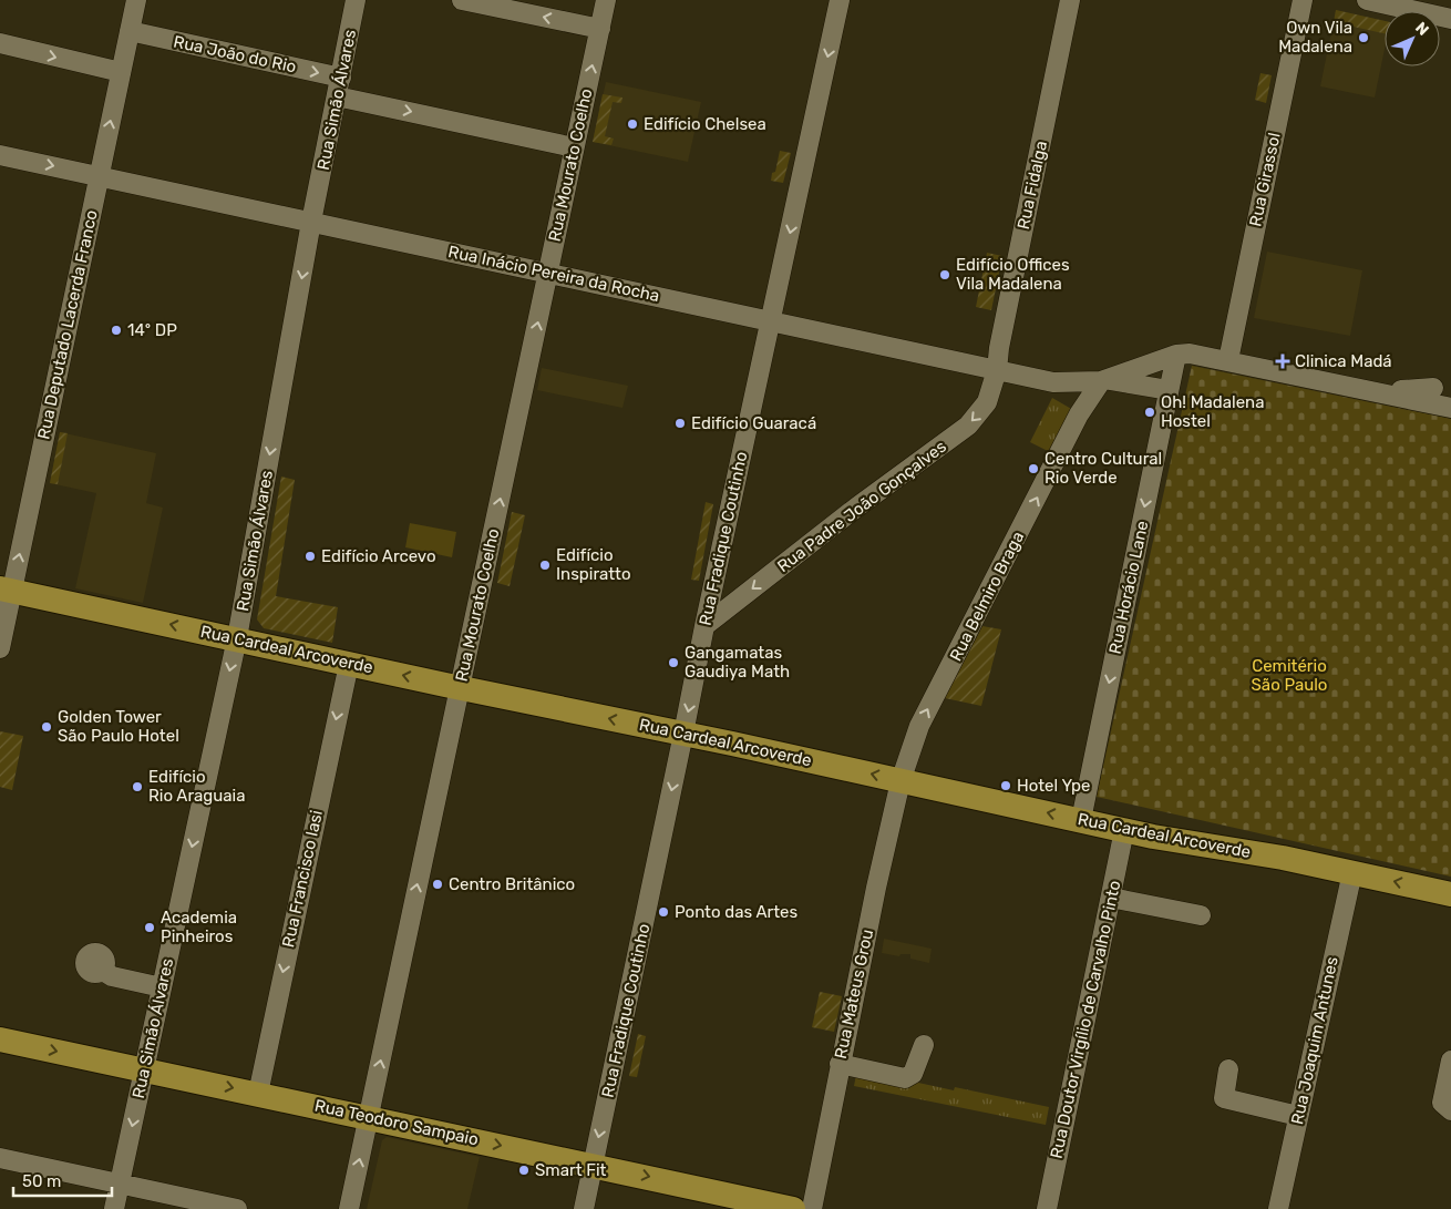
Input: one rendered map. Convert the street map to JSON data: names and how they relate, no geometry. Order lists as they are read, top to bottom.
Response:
{
  "streets": {
    "main road": ["Rua Cardeal Arcoverde", "Rua Teodoro Sampaio"],
    "street": [
      "Rua João do Rio",
      "Rua Simão Álvares",
      "Rua Mourato Coelho",
      "Rua Girassol",
      "Rua Fidalga",
      "Rua Inácio Pereira da Rocha",
      "Rua Deputado Lacerda Franco",
      "Rua Padre João Gonçalves",
      "Rua Fradique Coutinho",
      "Rua Horácio Lane",
      "Rua Belmiro Braga",
      "Rua Francisco Iasi",
      "Rua Mateus Grou",
      "Rua Doutor Virgílio de Carvalho Pinto",
      "Rua Joaquim Antunes"
    ]
  },
  "crossings": [
    ["Rua João do Rio", "Rua Simão Álvares"],
    ["Rua João do Rio", "Rua Mourato Coelho"],
    ["Rua João do Rio", "Rua Deputado Lacerda Franco"],
    ["Rua Simão Álvares", "Rua Inácio Pereira da Rocha"],
    ["Rua Simão Álvares", "Rua Cardeal Arcoverde"],
    ["Rua Simão Álvares", "Rua Teodoro Sampaio"],
    ["Rua Mourato Coelho", "Rua Inácio Pereira da Rocha"],
    ["Rua Mourato Coelho", "Rua Cardeal Arcoverde"],
    ["Rua Mourato Coelho", "Rua Teodoro Sampaio"],
    ["Rua Girassol", "Rua Inácio Pereira da Rocha"],
    ["Rua Fidalga", "Rua Inácio Pereira da Rocha"],
    ["Rua Fidalga", "Rua Padre João Gonçalves"],
    ["Rua Inácio Pereira da Rocha", "Rua Deputado Lacerda Franco"],
    ["Rua Inácio Pereira da Rocha", "Rua Padre João Gonçalves"],
    ["Rua Inácio Pereira da Rocha", "Rua Fradique Coutinho"],
    ["Rua Inácio Pereira da Rocha", "Rua Horácio Lane"],
    ["Rua Inácio Pereira da Rocha", "Rua Belmiro Braga"],
    ["Rua Deputado Lacerda Franco", "Rua Cardeal Arcoverde"],
    ["Rua Padre João Gonçalves", "Rua Fradique Coutinho"],
    ["Rua Fradique Coutinho", "Rua Cardeal Arcoverde"],
    ["Rua Fradique Coutinho", "Rua Teodoro Sampaio"],
    ["Rua Horácio Lane", "Rua Cardeal Arcoverde"],
    ["Rua Belmiro Braga", "Rua Cardeal Arcoverde"],
    ["Rua Belmiro Braga", "Rua Mateus Grou"],
    ["Rua Cardeal Arcoverde", "Rua Francisco Iasi"],
    ["Rua Cardeal Arcoverde", "Rua Mateus Grou"],
    ["Rua Cardeal Arcoverde", "Rua Doutor Virgílio de Carvalho Pinto"],
    ["Rua Cardeal Arcoverde", "Rua Joaquim Antunes"],
    ["Rua Francisco Iasi", "Rua Teodoro Sampaio"]
  ],
  "one_way": [
    "Rua Simão Álvares",
    "Rua Mourato Coelho",
    "Rua Deputado Lacerda Franco",
    "Rua Padre João Gonçalves",
    "Rua Fradique Coutinho",
    "Rua Horácio Lane",
    "Rua Belmiro Braga",
    "Rua Cardeal Arcoverde",
    "Rua Francisco Iasi",
    "Rua Teodoro Sampaio"
  ],
  "parks": ["Cemitério São Paulo"],
  "places": {
    "other": [
      "Own Vila Madalena",
      "Edifício Chelsea",
      "Edifício Offices Vila Madalena",
      "14º DP",
      "Oh! Madalena Hostel",
      "Edifício Guaracá",
      "Centro Cultural Rio Verde",
      "Edifício Arcevo",
      "Edifício Inspiratto",
      "Gangamatas Gaudiya Math",
      "Golden Tower São Paulo Hotel",
      "Hotel Ype",
      "Edifício Rio Araguaia",
      "Centro Britânico",
      "Ponto das Artes",
      "Academia Pinheiros",
      "Smart Fit"
    ],
    "health": ["Clinica Madá"]
  },
  "scale_bar": "50 m",
  "north": "top right"
}
